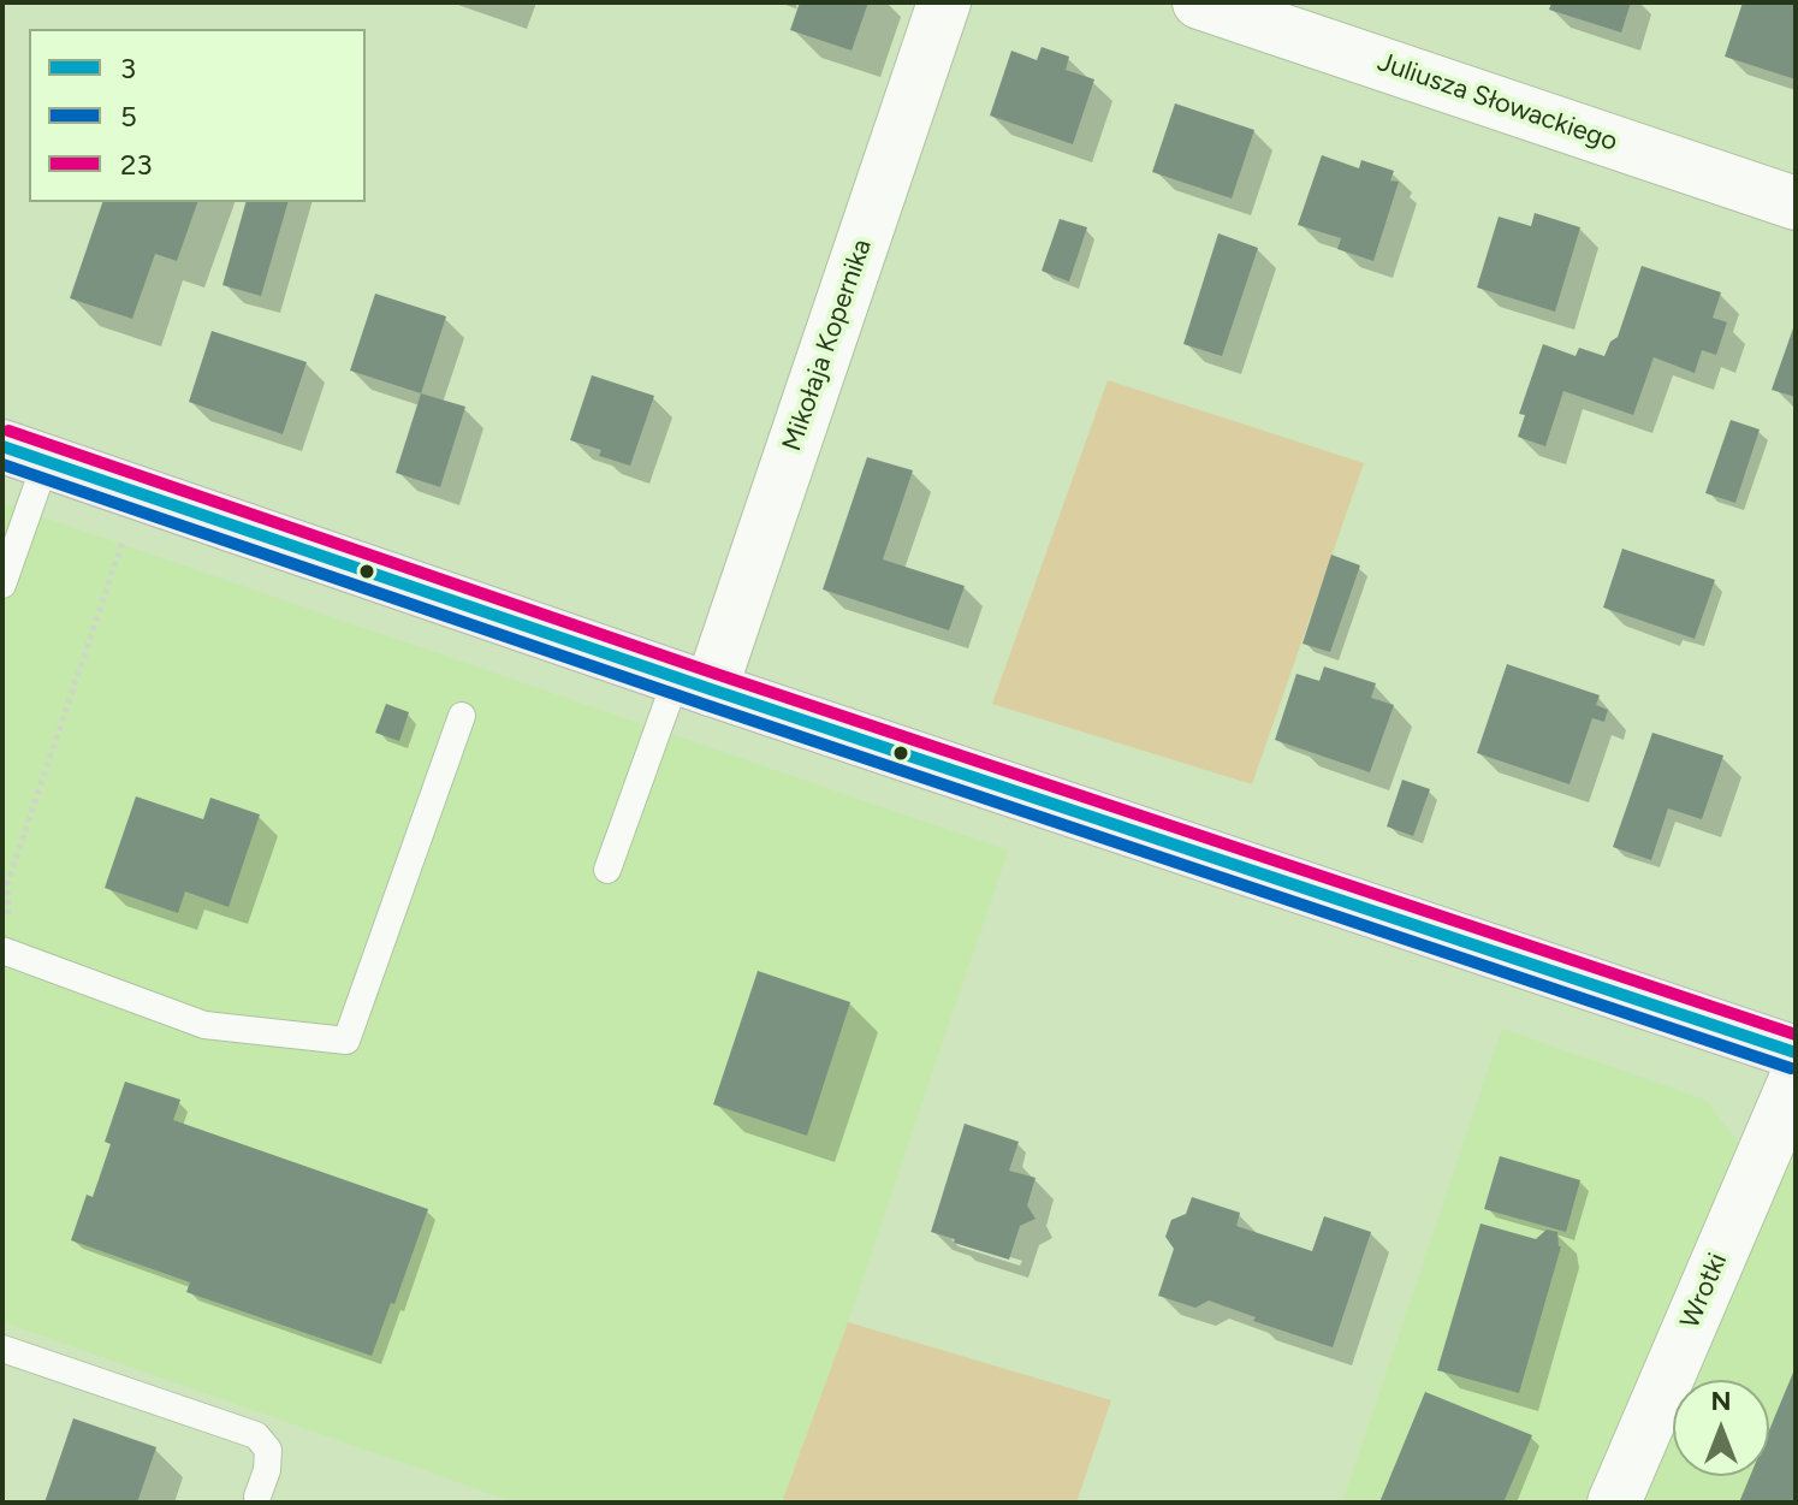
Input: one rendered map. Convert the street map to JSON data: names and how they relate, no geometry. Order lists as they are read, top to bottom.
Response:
{
  "streets": {
    "street": ["Juliusza Słowackiego", "Mikołaja Kopernika", "Wrotki"]
  },
  "lines": ["transit line 23", "transit line 3", "transit line 5"],
  "legend": ["3", "5", "23"],
  "north": "top"
}
